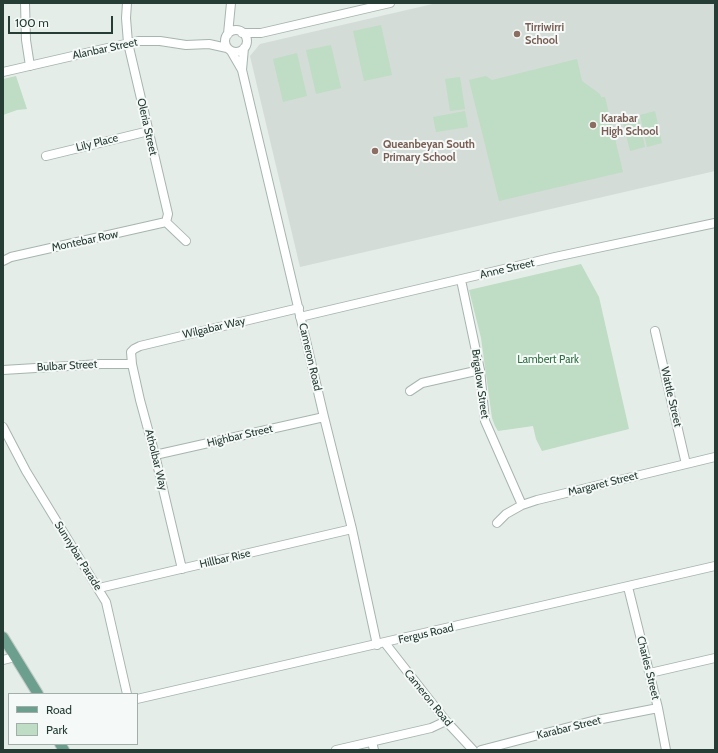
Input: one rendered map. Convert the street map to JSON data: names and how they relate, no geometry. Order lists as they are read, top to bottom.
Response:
{
  "streets": {
    "street": [
      "Alanbar Street",
      "Oleria Street",
      "Lily Place",
      "Montebar Row",
      "Anne Street",
      "Wilgabar Way",
      "Cameron Road",
      "Bulbar Street",
      "Brigalow Street",
      "Wattle Street",
      "Highbar Street",
      "Atholbar Way",
      "Margaret Street",
      "Sunnybar Parade",
      "Hillbar Rise",
      "Fergus Road",
      "Charles Street",
      "Karabar Street"
    ]
  },
  "crossings": [
    ["Alanbar Street", "Oleria Street"],
    ["Alanbar Street", "Cameron Road"],
    ["Oleria Street", "Lily Place"],
    ["Oleria Street", "Montebar Row"],
    ["Anne Street", "Cameron Road"],
    ["Anne Street", "Brigalow Street"],
    ["Wilgabar Way", "Cameron Road"],
    ["Wilgabar Way", "Atholbar Way"],
    ["Cameron Road", "Highbar Street"],
    ["Cameron Road", "Hillbar Rise"],
    ["Cameron Road", "Fergus Road"],
    ["Bulbar Street", "Atholbar Way"],
    ["Brigalow Street", "Margaret Street"],
    ["Wattle Street", "Margaret Street"],
    ["Highbar Street", "Atholbar Way"],
    ["Atholbar Way", "Hillbar Rise"],
    ["Sunnybar Parade", "Hillbar Rise"],
    ["Fergus Road", "Charles Street"],
    ["Charles Street", "Karabar Street"]
  ],
  "parks": ["Lambert Park"],
  "places": ["Tirriwirri School", "Karabar High School", "Queanbeyan South Primary School"],
  "legend": ["Road", "Park"],
  "scale_bar": "100 m"
}
